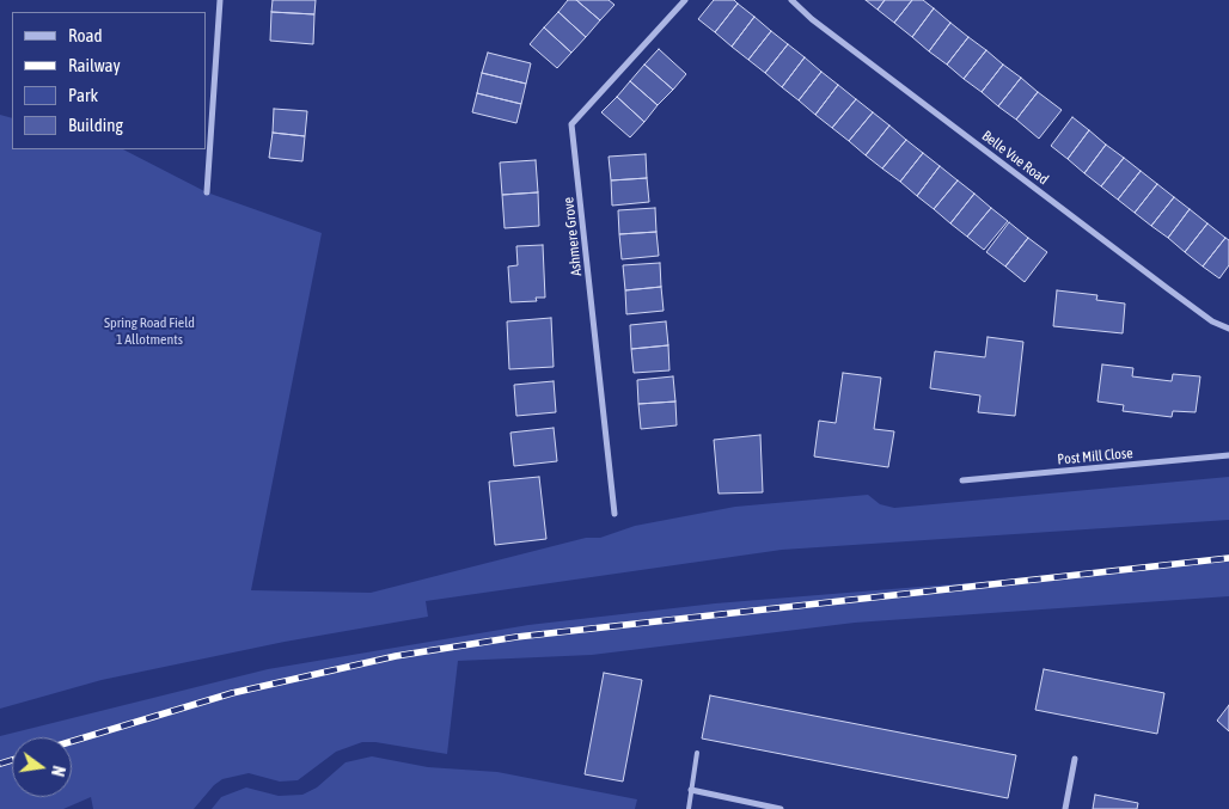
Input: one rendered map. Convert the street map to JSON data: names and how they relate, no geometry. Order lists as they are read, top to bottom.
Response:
{
  "streets": {
    "street": ["Belle Vue Road", "Ashmere Grove", "Post Mill Close"]
  },
  "parks": ["Spring Road Field 1 Allotments"],
  "legend": [
    "Road",
    "Railway",
    "Park",
    "Building"
  ],
  "north": "right"
}
